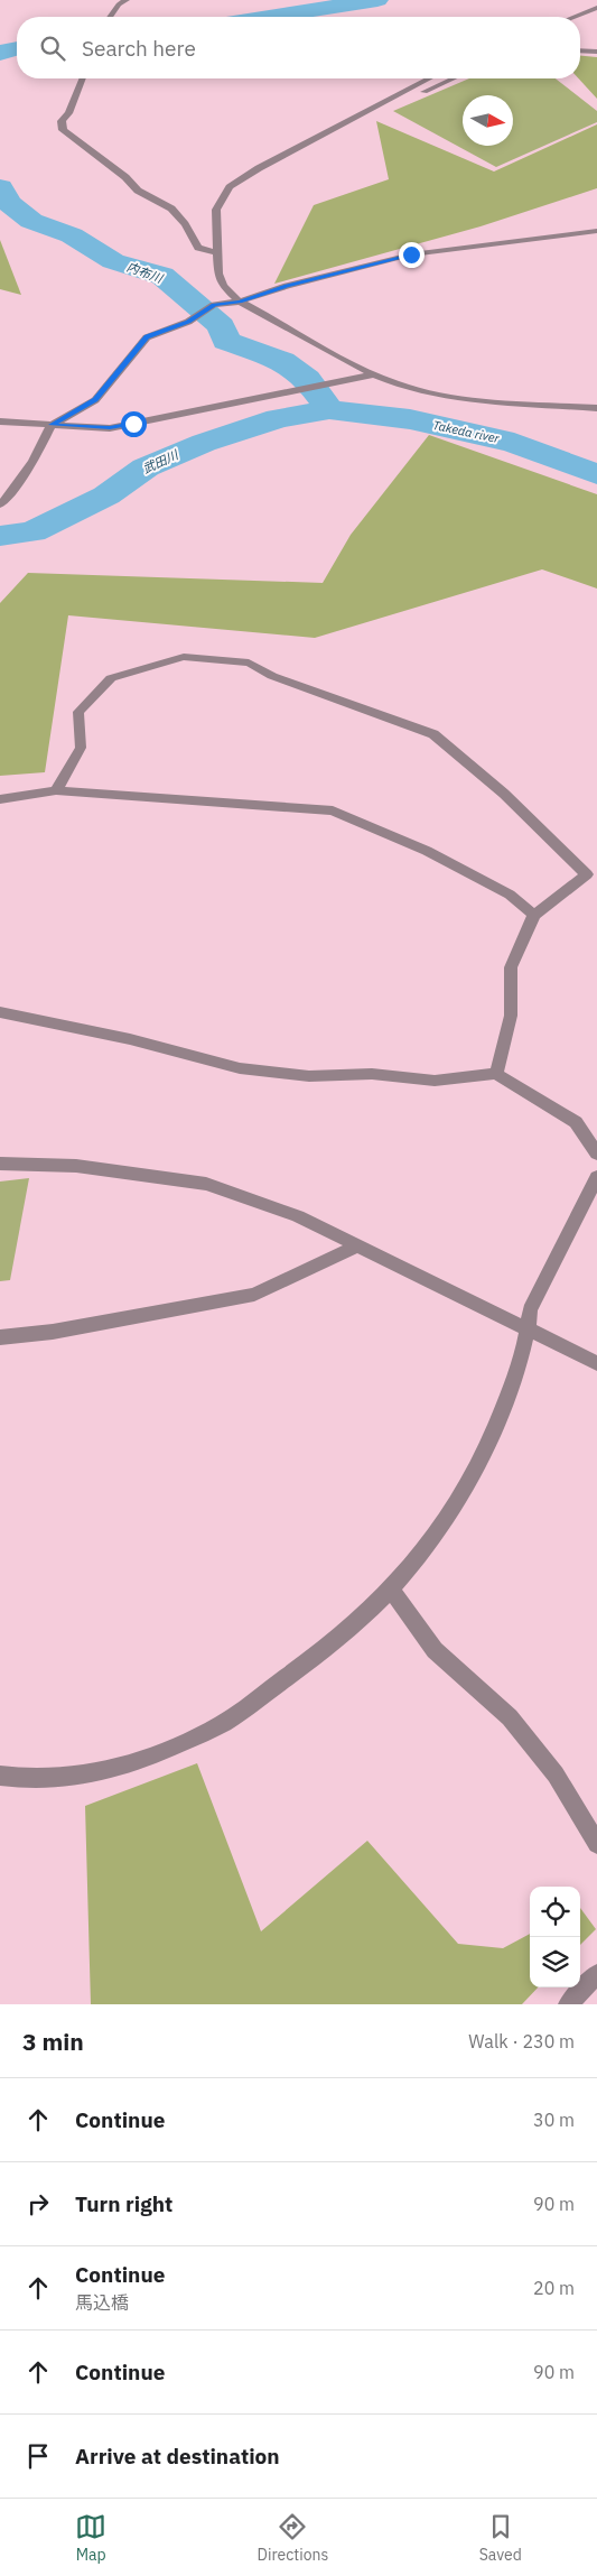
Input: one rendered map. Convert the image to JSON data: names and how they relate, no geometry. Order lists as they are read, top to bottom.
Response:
{
  "water": ["内布川", "Takeda river", "武田川"],
  "north": "right",
  "page": {
    "search": "Search here",
    "heading": ["3 min", "Walk · 230 m"],
    "list": [
      ["Continue", "30 m"],
      ["Turn right", "90 m"],
      ["Continue", "馬込橋", "20 m"],
      ["Continue", "90 m"],
      "Arrive at destination"
    ],
    "nav": ["Map", "Directions", "Saved"]
  }
}
